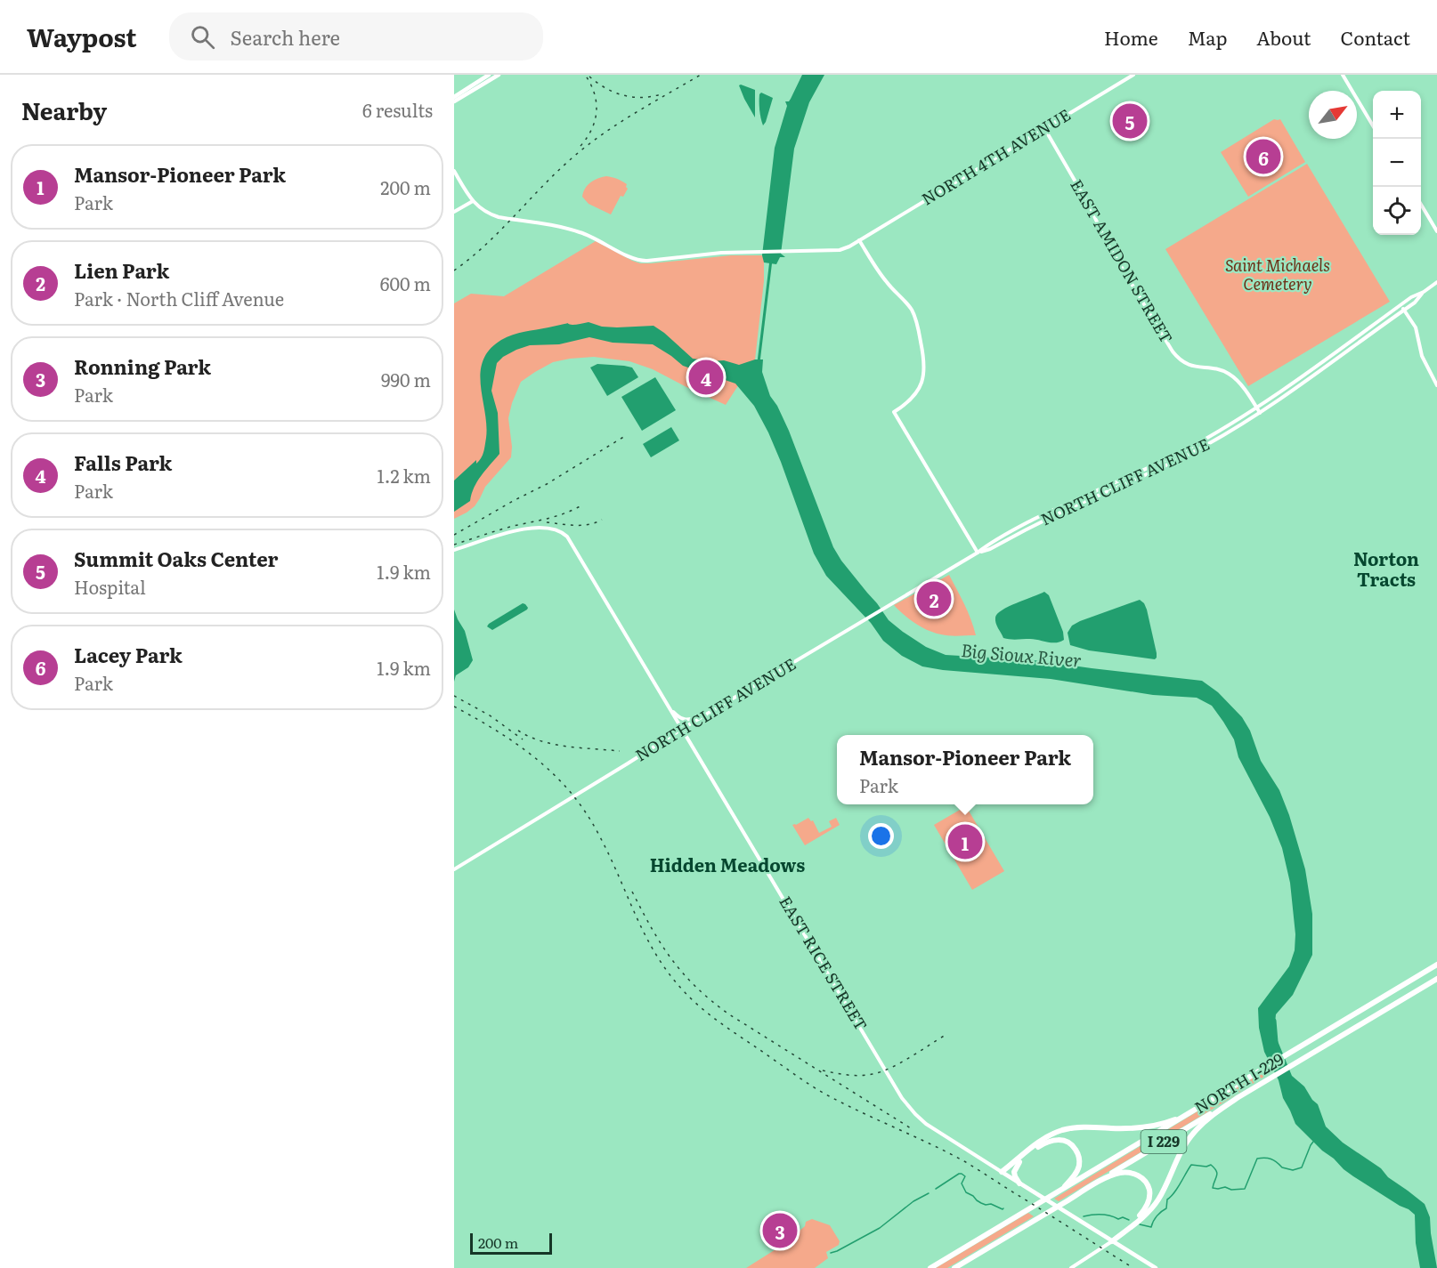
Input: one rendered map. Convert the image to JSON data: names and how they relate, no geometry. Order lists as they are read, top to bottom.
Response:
{
  "streets": {
    "highway": ["NORTH I-229", "I 229"],
    "main road": [
      "NORTH 4TH AVENUE",
      "EAST AMIDON STREET",
      "NORTH CLIFF AVENUE",
      "EAST RICE STREET"
    ]
  },
  "crossings": [
    ["NORTH 4TH AVENUE", "EAST AMIDON STREET"],
    ["EAST AMIDON STREET", "NORTH CLIFF AVENUE"],
    ["NORTH CLIFF AVENUE", "EAST RICE STREET"],
    ["NORTH I-229", "I 229"]
  ],
  "districts": ["Norton Tracts", "Hidden Meadows"],
  "water": ["Big Sioux River"],
  "parks": ["Saint Michaels Cemetery"],
  "scale_bar": "200 m",
  "north": "top right",
  "page": {
    "header": "Waypost",
    "search": "Search here",
    "nav": [
      "Home",
      "Map",
      "About",
      "Contact"
    ],
    "heading": ["Nearby", "6 results"],
    "map_buttons": ["+", "−"],
    "pins": [
      "5",
      "6",
      "4",
      "2",
      "1",
      "3"
    ],
    "list": [
      {
        "mark": "1",
        "name": "Mansor-Pioneer Park",
        "note": "Park",
        "value": "200 m"
      },
      {
        "mark": "2",
        "name": "Lien Park",
        "note": "Park · North Cliff Avenue",
        "value": "600 m"
      },
      {
        "mark": "3",
        "name": "Ronning Park",
        "note": "Park",
        "value": "990 m"
      },
      {
        "mark": "4",
        "name": "Falls Park",
        "note": "Park",
        "value": "1.2 km"
      },
      {
        "mark": "5",
        "name": "Summit Oaks Center",
        "note": "Hospital",
        "value": "1.9 km"
      },
      {
        "mark": "6",
        "name": "Lacey Park",
        "note": "Park",
        "value": "1.9 km"
      }
    ],
    "popup": ["Mansor-Pioneer Park", "Park"],
    "scale": "200 m"
  }
}
